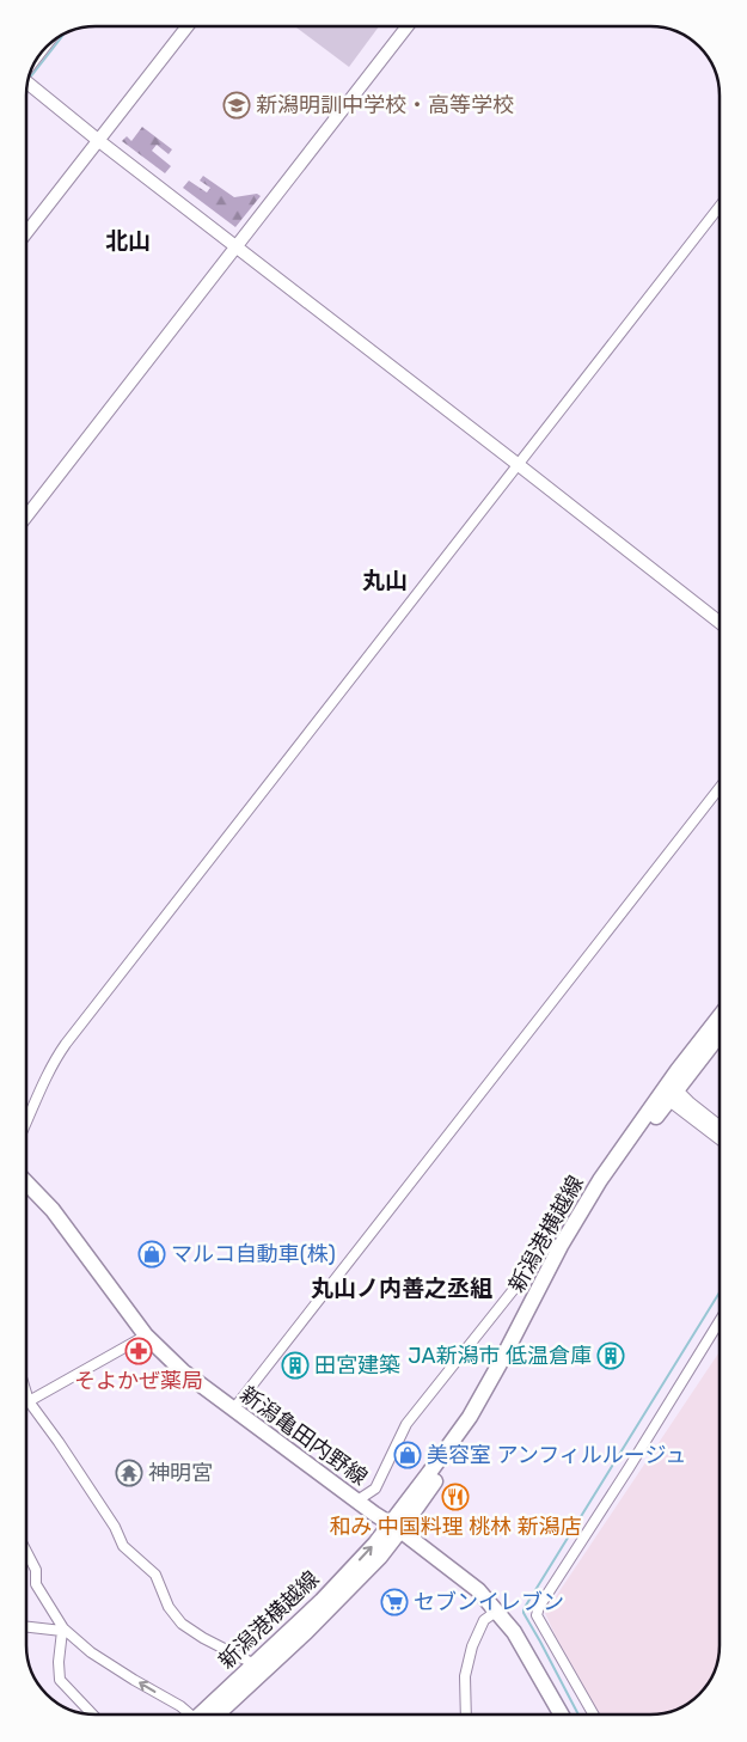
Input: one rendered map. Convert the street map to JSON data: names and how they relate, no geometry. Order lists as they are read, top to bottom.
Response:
{
  "streets": {
    "main road": ["新潟港横越線", "新潟亀田内野線"]
  },
  "crossings": [
    ["新潟港横越線", "新潟亀田内野線"]
  ],
  "districts": ["北山", "丸山", "丸山ノ内善之丞組"],
  "places": {
    "school or university": ["新潟明訓中学校・高等学校"],
    "shop": ["マルコ自動車(株)", "美容室 アンフィルルージュ"],
    "pharmacy": ["そよかぜ薬局"],
    "building": ["JA新潟市 低温倉庫", "田宮建築"],
    "temple": ["神明宮"],
    "restaurant": ["和み 中国料理 桃林 新潟店"],
    "supermarket": ["セブンイレブン"]
  }
}
